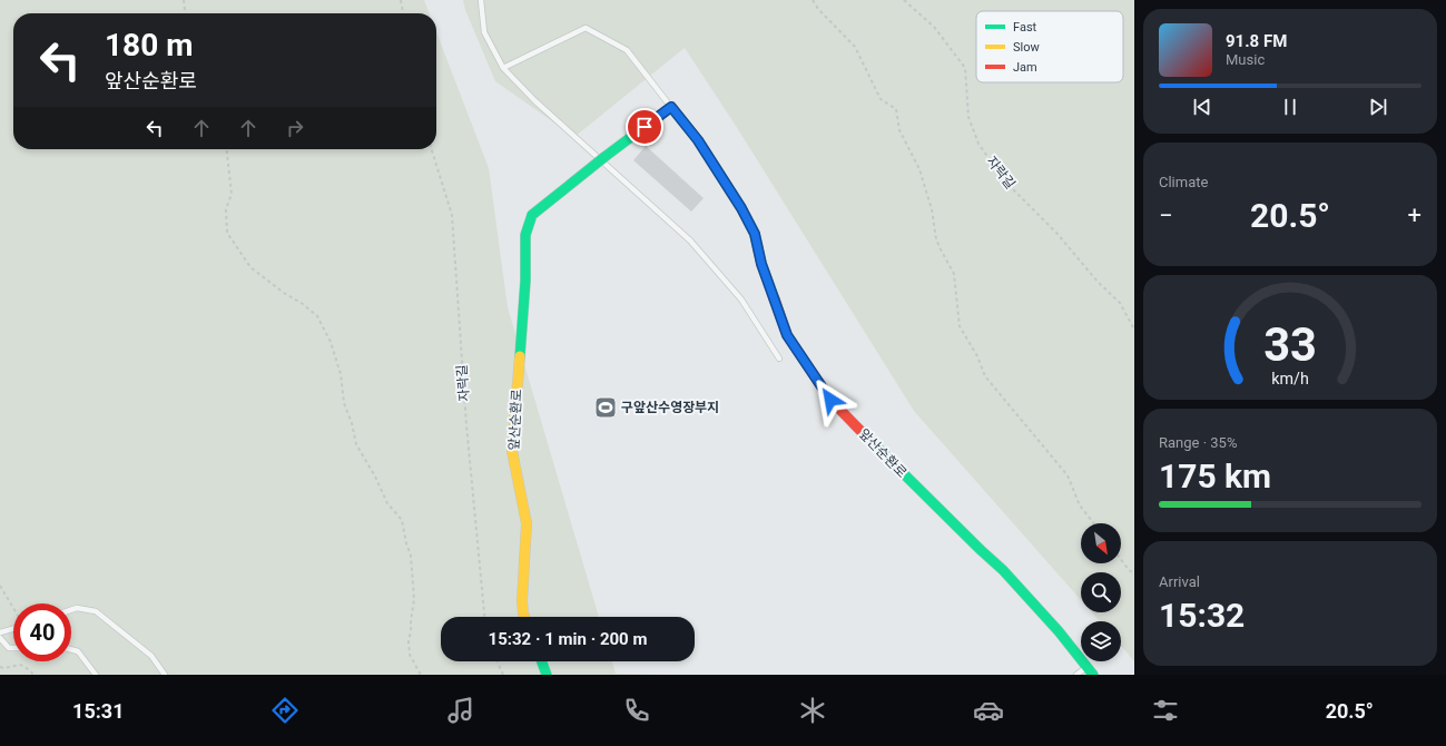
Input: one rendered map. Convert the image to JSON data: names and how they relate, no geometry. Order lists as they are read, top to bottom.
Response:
{
  "streets": {
    "street": ["앞산순환로"],
    "path": ["자락길"]
  },
  "places": {
    "sports": ["구앞산수영장부지"]
  },
  "legend": ["Fast", "Slow", "Jam"],
  "north": "bottom right",
  "page": {
    "turn": ["180 m", "앞산순환로"],
    "song": ["91.8 FM", "Music"],
    "tile": [
      "Climate",
      ["Range · 35%", "175 km"],
      ["Arrival", "15:32"]
    ],
    "heat": ["−", "20.5°", "+"],
    "limit": "40",
    "trip": "15:32 · 1 min · 200 m",
    "tabs": ["15:31", "20.5°"],
    "gauge": ["33", "km/h"]
  }
}
